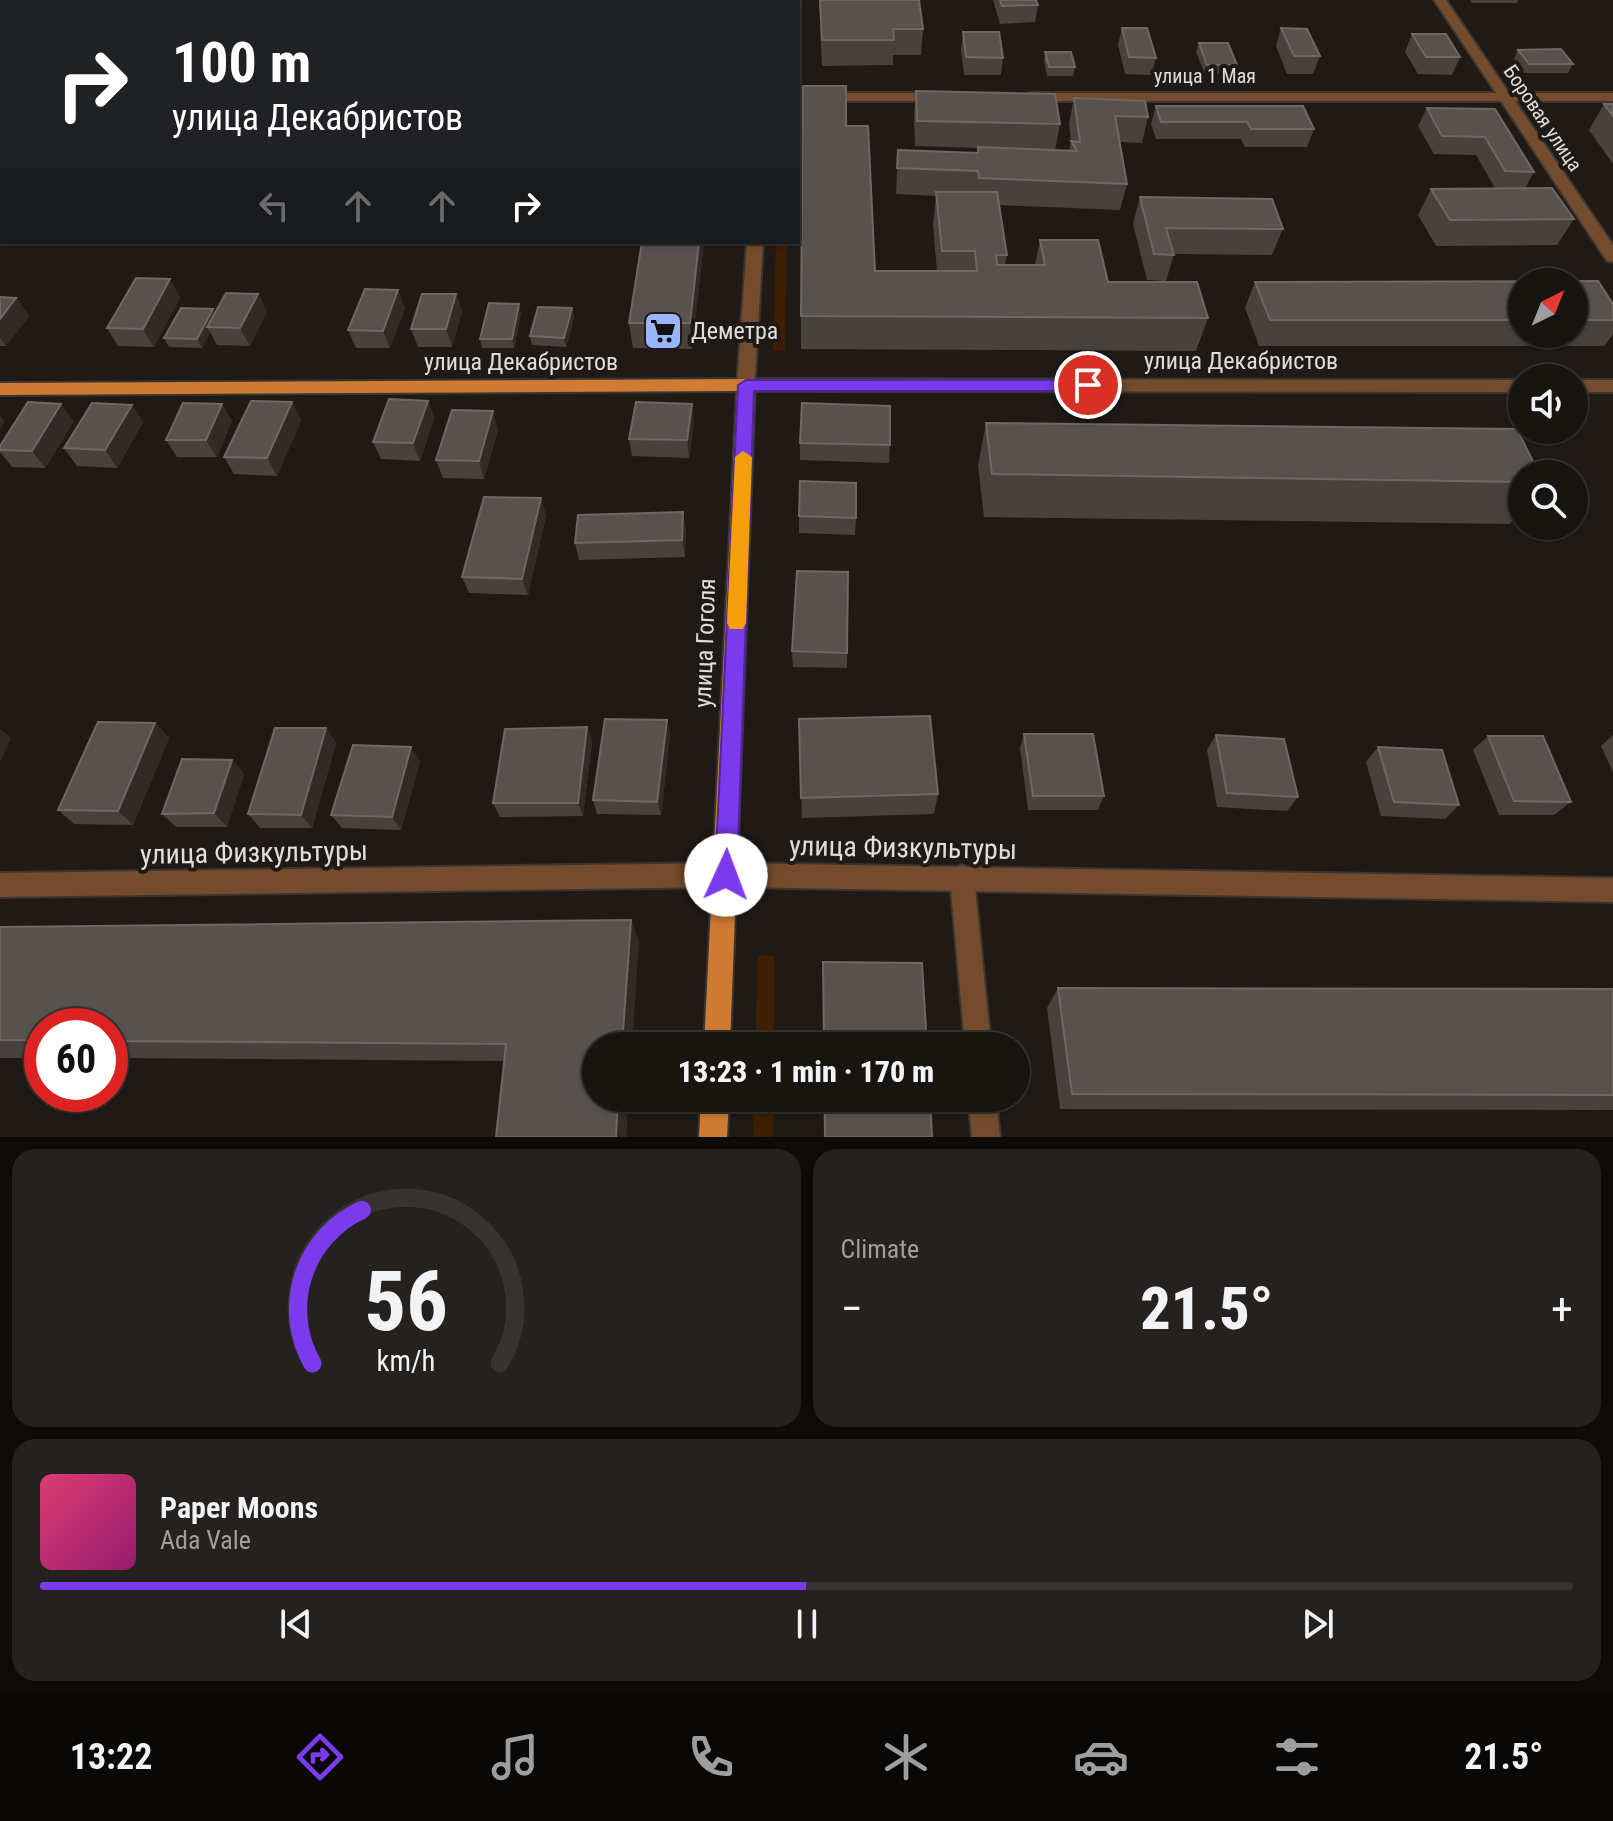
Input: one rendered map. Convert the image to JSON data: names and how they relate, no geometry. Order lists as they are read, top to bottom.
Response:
{
  "streets": {
    "main road": ["улица Декабристов", "улица Гоголя"],
    "street": ["улица 1 Мая", "Боровая улица", "улица Физкультуры"]
  },
  "crossings": [
    ["улица 1 Мая", "Боровая улица"],
    ["улица Декабристов", "улица Гоголя"],
    ["улица Гоголя", "улица Физкультуры"]
  ],
  "places": {
    "supermarket": ["Деметра"]
  },
  "north": "top right",
  "page": {
    "turn": ["100 m", "улица Декабристов"],
    "limit": "60",
    "trip": "13:23 · 1 min · 170 m",
    "tile": "Climate",
    "heat": ["−", "21.5°", "+"],
    "song": ["Paper Moons", "Ada Vale"],
    "tabs": ["13:22", "21.5°"],
    "gauge": ["56", "km/h"]
  }
}
